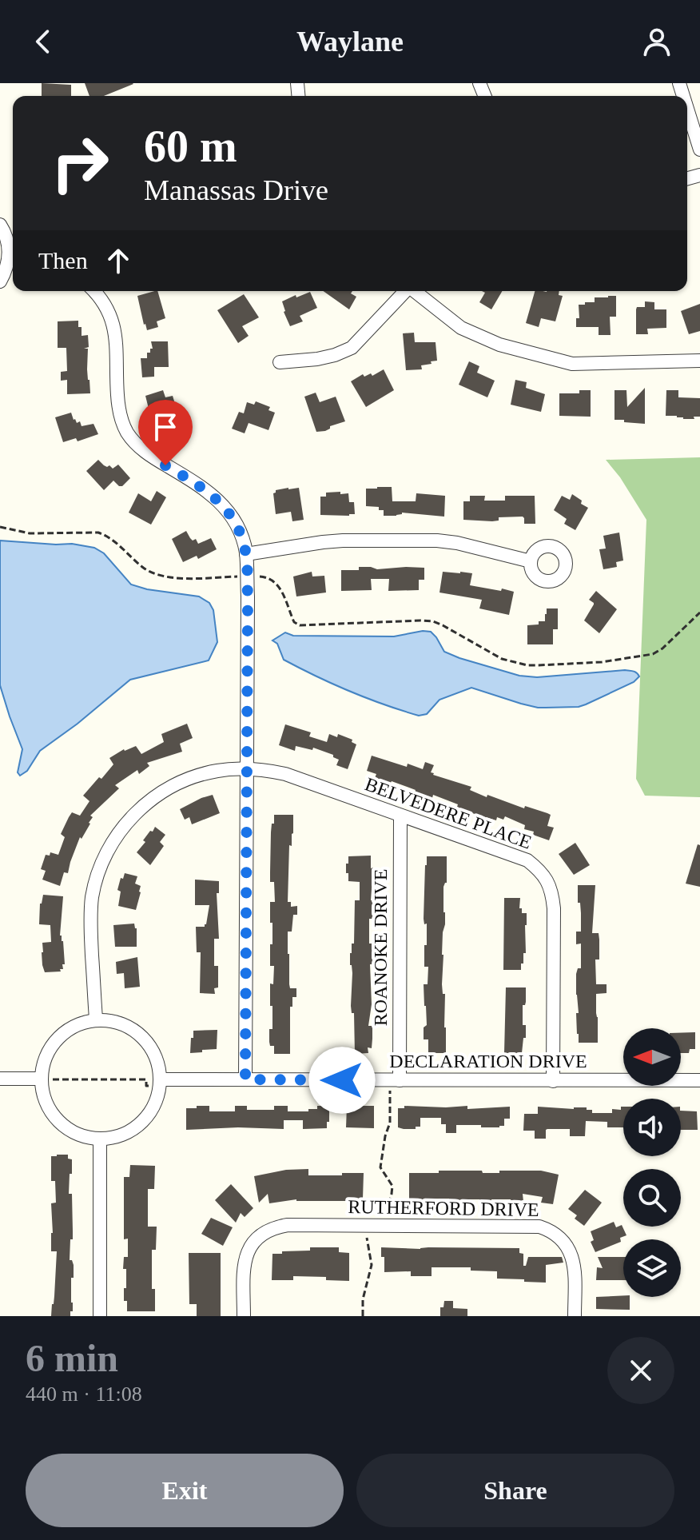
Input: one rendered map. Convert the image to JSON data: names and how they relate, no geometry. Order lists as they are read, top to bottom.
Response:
{
  "streets": {
    "street": [
      "BELVEDERE PLACE",
      "ROANOKE DRIVE",
      "DECLARATION DRIVE",
      "RUTHERFORD DRIVE"
    ]
  },
  "crossings": [
    ["BELVEDERE PLACE", "ROANOKE DRIVE"],
    ["BELVEDERE PLACE", "DECLARATION DRIVE"],
    ["ROANOKE DRIVE", "DECLARATION DRIVE"]
  ],
  "north": "left",
  "page": {
    "header": "Waylane",
    "turn": ["60 m", "Manassas Drive"],
    "then": "Then",
    "heading": ["6 min", "440 m · 11:08"],
    "buttons": ["Exit", "Share"]
  }
}
